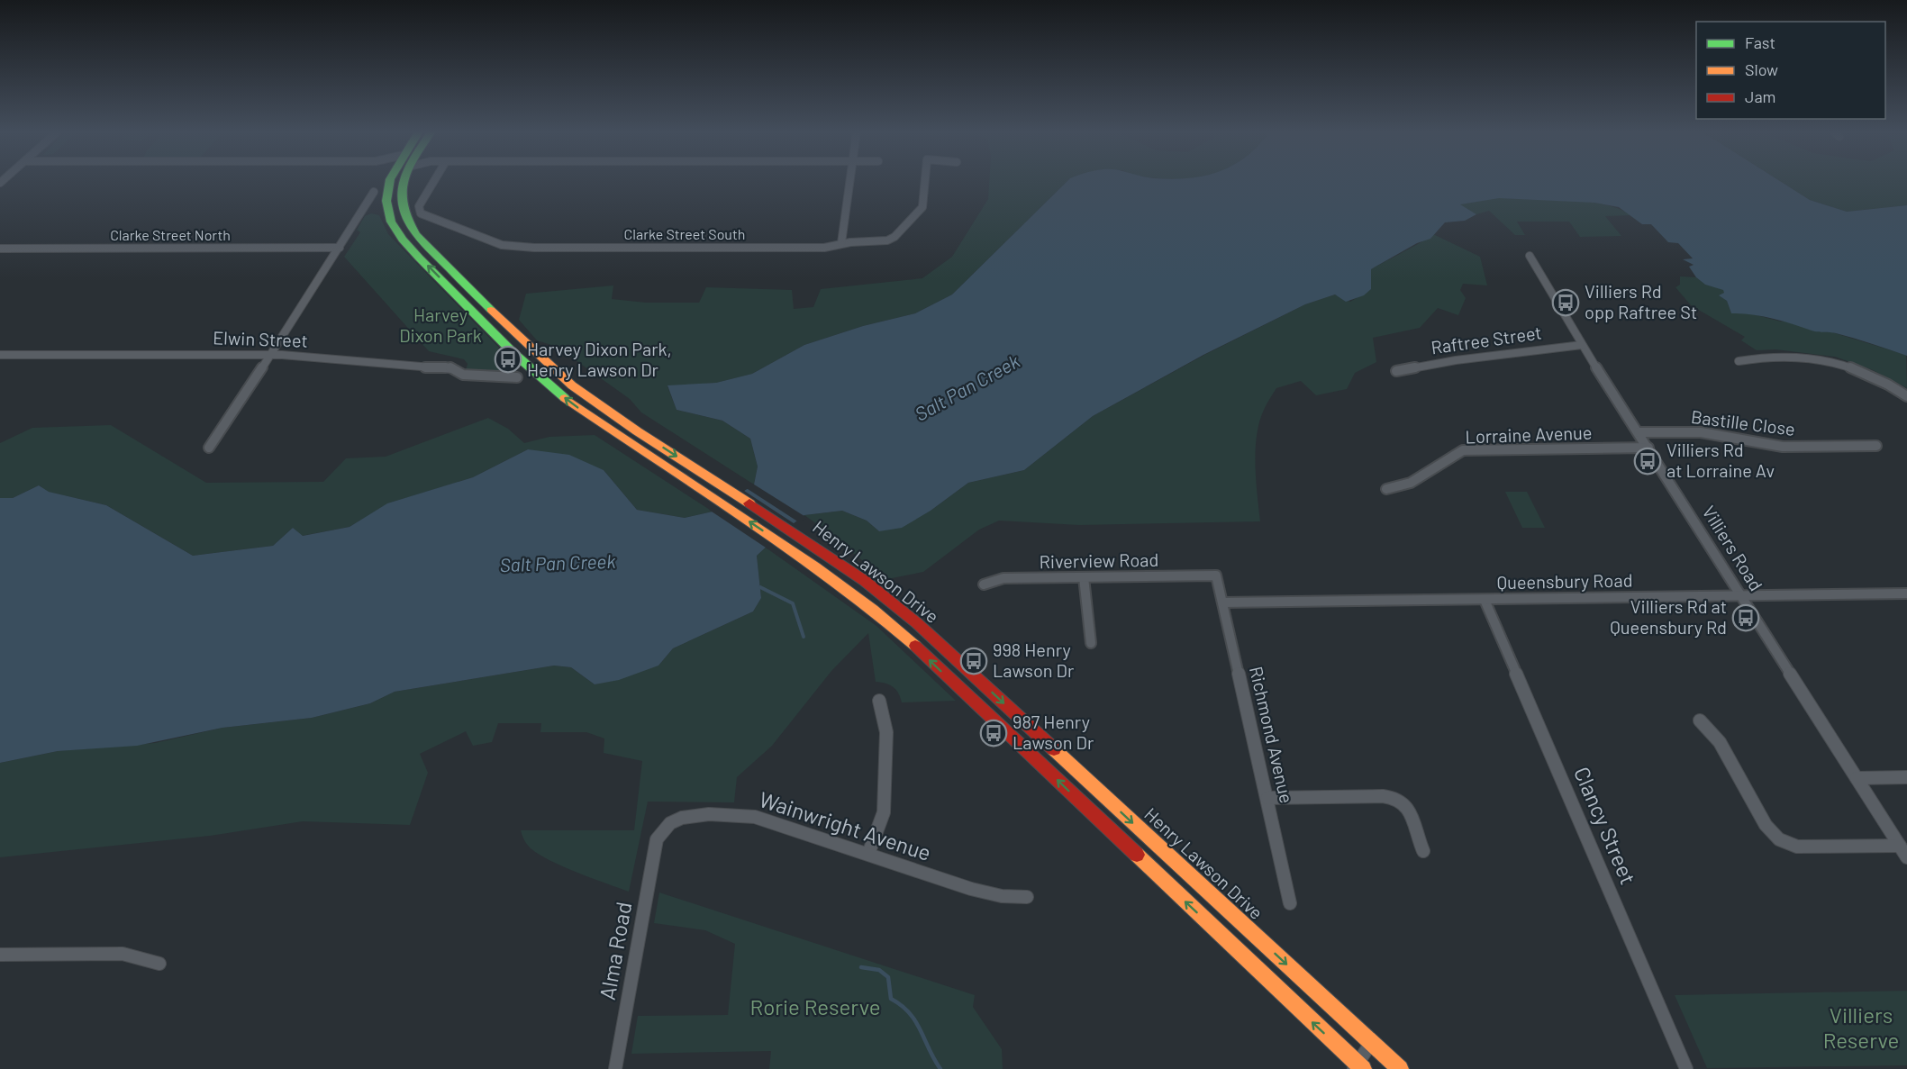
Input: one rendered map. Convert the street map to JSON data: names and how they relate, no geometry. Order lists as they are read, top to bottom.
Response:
{
  "streets": {
    "main road": ["Henry Lawson Drive"],
    "street": [
      "Clarke Street South",
      "Clarke Street North",
      "Elwin Street",
      "Raftree Street",
      "Bastille Close",
      "Lorraine Avenue",
      "Villiers Road",
      "Riverview Road",
      "Queensbury Road",
      "Richmond Avenue",
      "Clancy Street",
      "Wainwright Avenue",
      "Alma Road"
    ]
  },
  "crossings": [
    ["Raftree Street", "Villiers Road"],
    ["Bastille Close", "Villiers Road"],
    ["Lorraine Avenue", "Villiers Road"],
    ["Villiers Road", "Queensbury Road"],
    ["Riverview Road", "Richmond Avenue"],
    ["Queensbury Road", "Richmond Avenue"],
    ["Queensbury Road", "Clancy Street"],
    ["Wainwright Avenue", "Alma Road"]
  ],
  "water": ["Salt Pan Creek"],
  "parks": ["Harvey Dixon Park", "Rorie Reserve", "Villiers Reserve"],
  "places": {
    "bus stop": [
      "Villiers Rd opp Raftree St",
      "Harvey Dixon Park, Henry Lawson Dr",
      "Villiers Rd at Lorraine Av",
      "Villiers Rd at Queensbury Rd",
      "998 Henry Lawson Dr",
      "987 Henry Lawson Dr"
    ]
  },
  "legend": ["Fast", "Slow", "Jam"]
}
